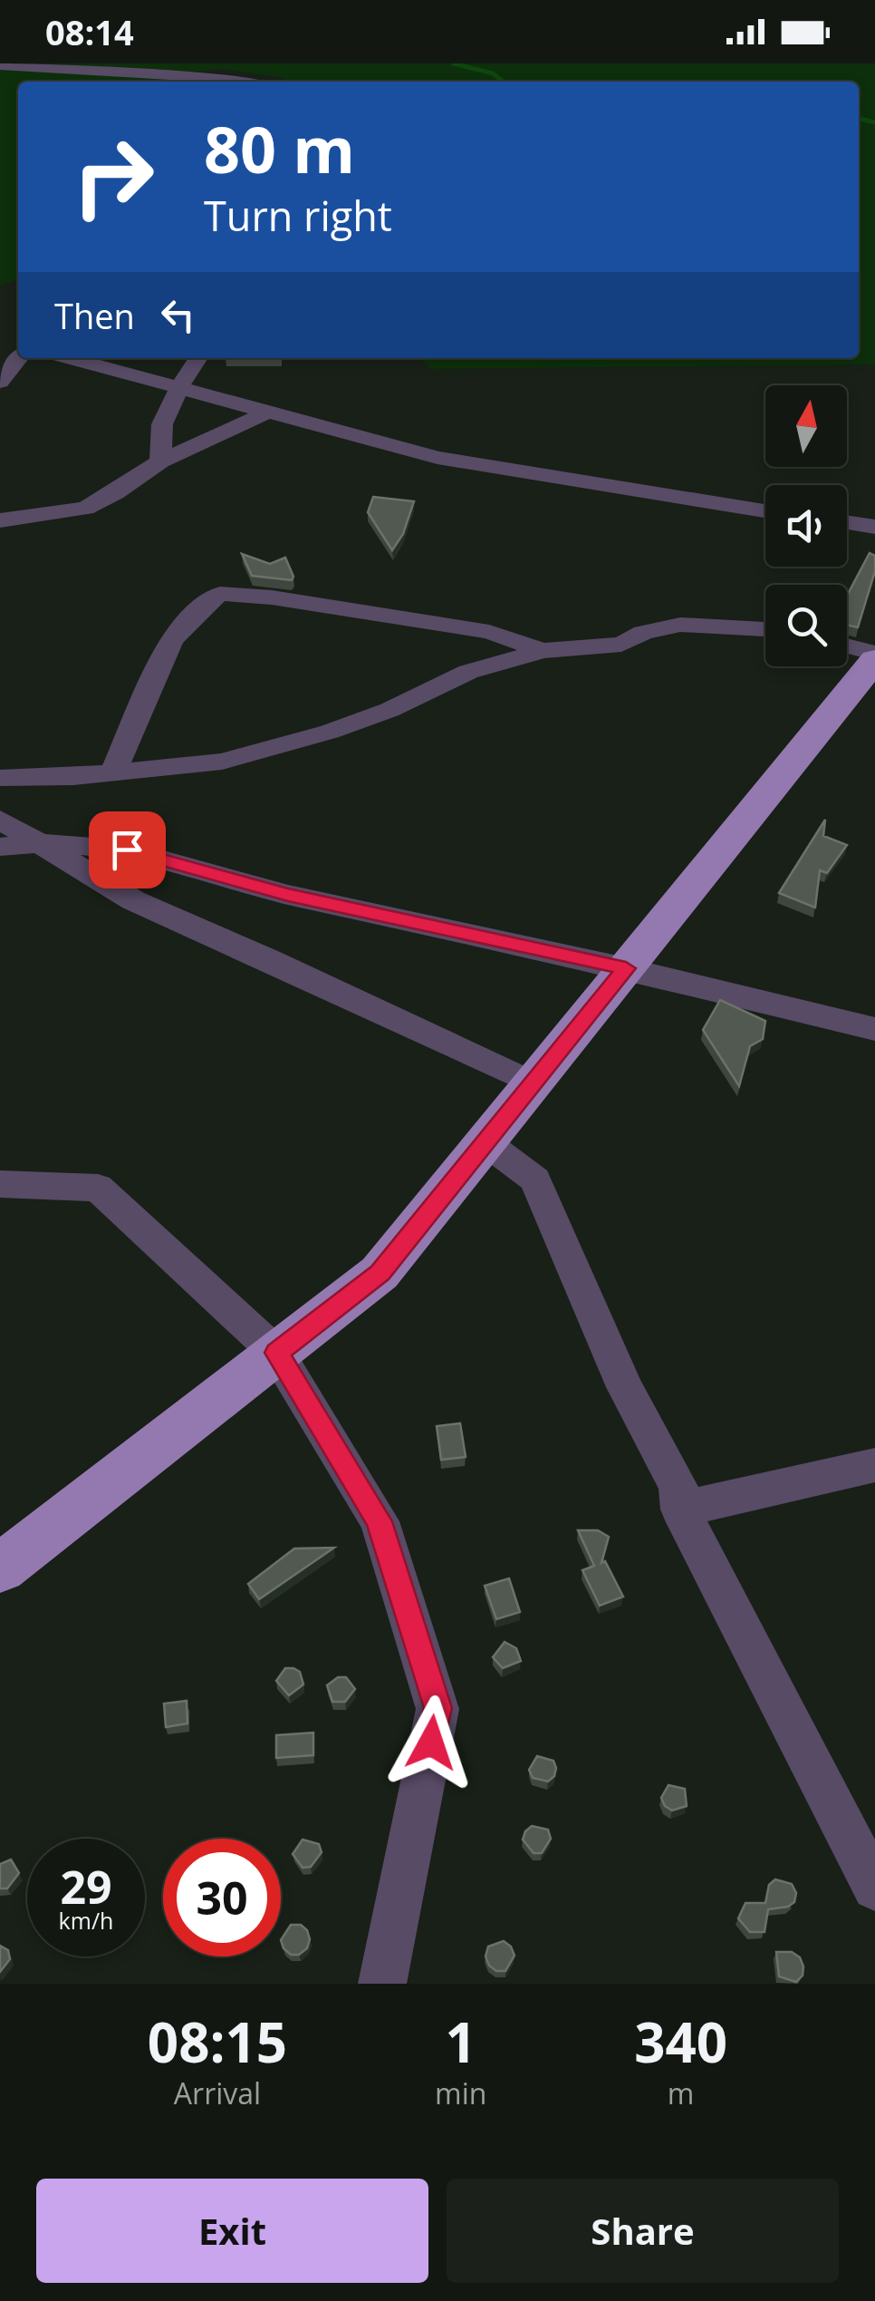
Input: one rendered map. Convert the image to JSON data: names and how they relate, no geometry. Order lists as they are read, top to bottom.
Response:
{
  "north": "top",
  "page": {
    "status": "08:14",
    "turn": ["80 m", "Turn right"],
    "then": "Then",
    "speed": "29 km/h",
    "limit": "30",
    "eta": [
      "08:15",
      "Arrival",
      "1",
      "min",
      "340",
      "m"
    ],
    "buttons": ["Exit", "Share"]
  }
}
